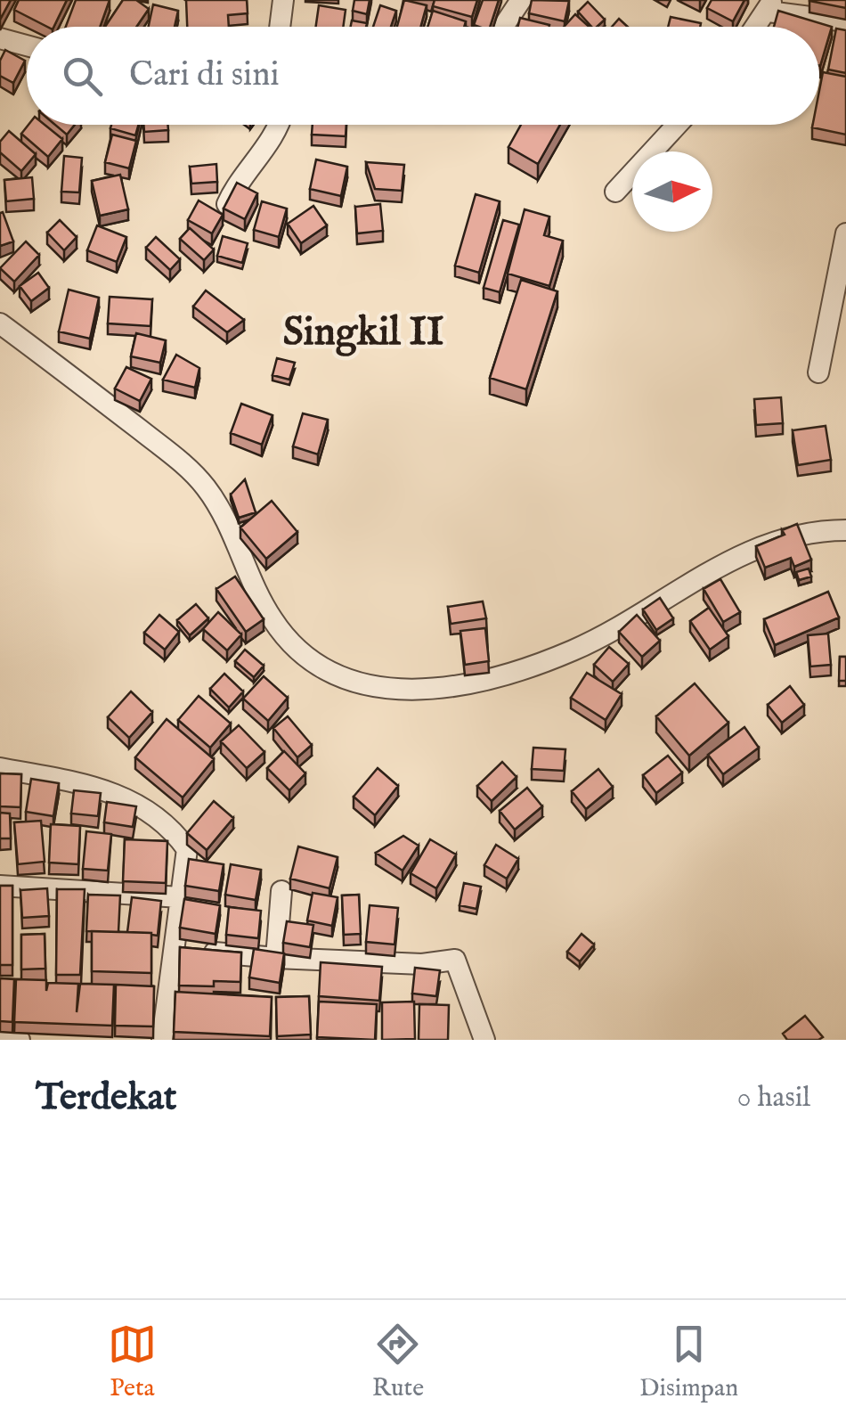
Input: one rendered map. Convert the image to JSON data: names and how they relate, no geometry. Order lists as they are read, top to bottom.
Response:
{
  "districts": ["Singkil II"],
  "north": "right",
  "page": {
    "search": "Cari di sini",
    "heading": ["Terdekat", "0 hasil"],
    "nav": ["Peta", "Rute", "Disimpan"]
  }
}
